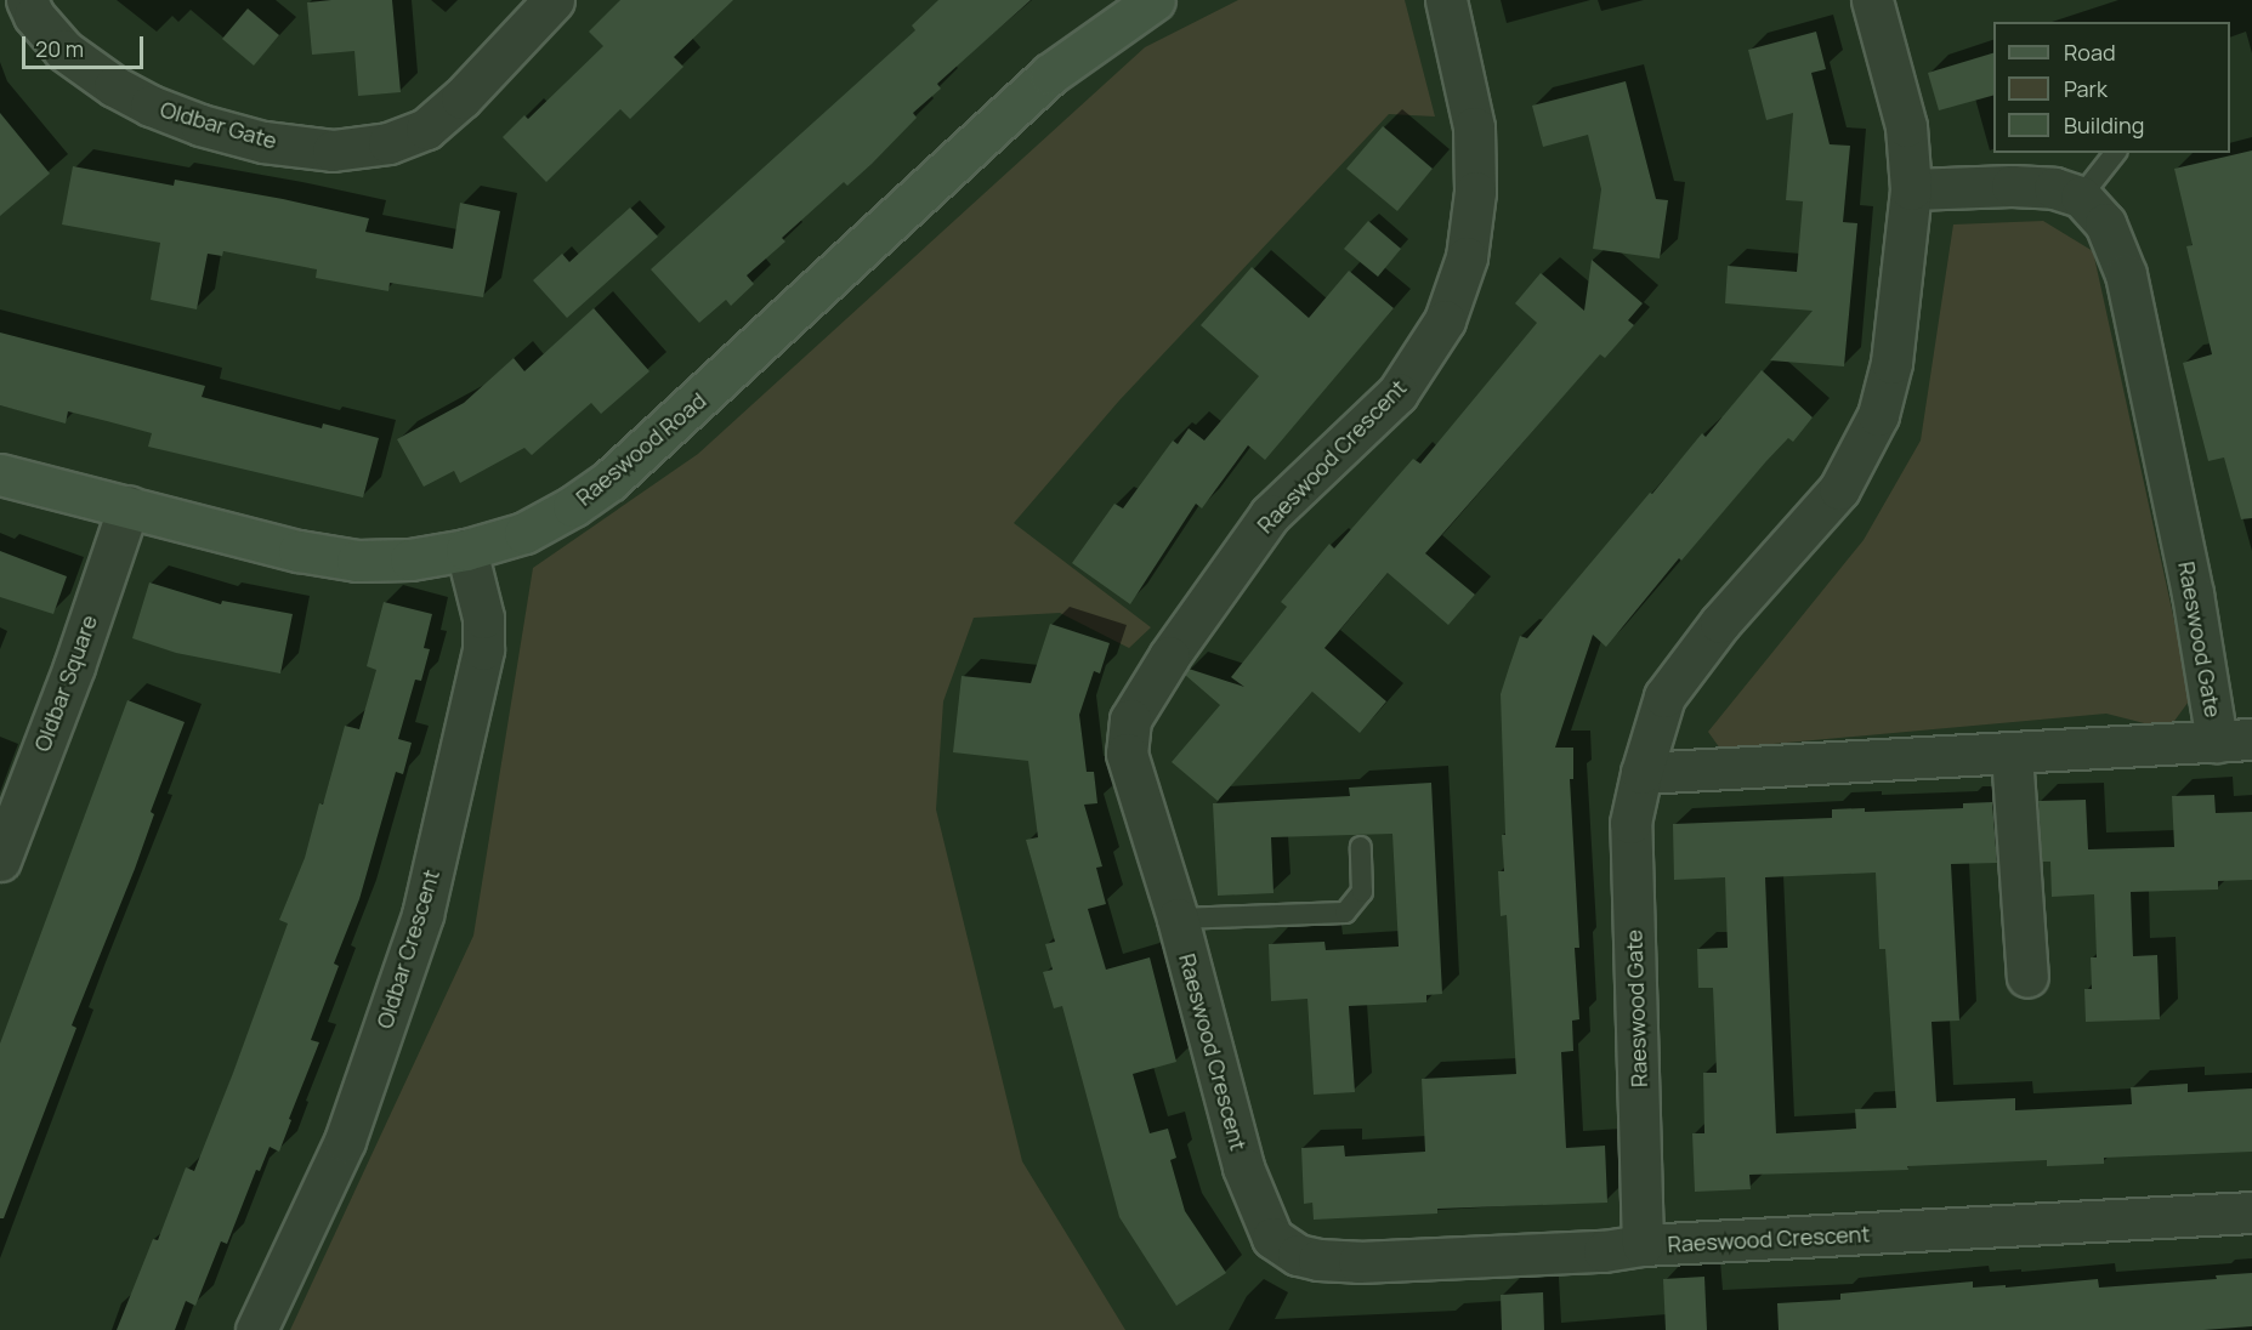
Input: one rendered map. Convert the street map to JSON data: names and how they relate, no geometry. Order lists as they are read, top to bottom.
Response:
{
  "streets": {
    "street": [
      "Oldbar Gate",
      "Raeswood Road",
      "Raeswood Crescent",
      "Raeswood Gate",
      "Oldbar Square",
      "Oldbar Crescent"
    ]
  },
  "crossings": [
    ["Raeswood Road", "Oldbar Square"],
    ["Raeswood Road", "Oldbar Crescent"],
    ["Raeswood Crescent", "Raeswood Gate"]
  ],
  "legend": ["Road", "Park", "Building"],
  "scale_bar": "20 m"
}
